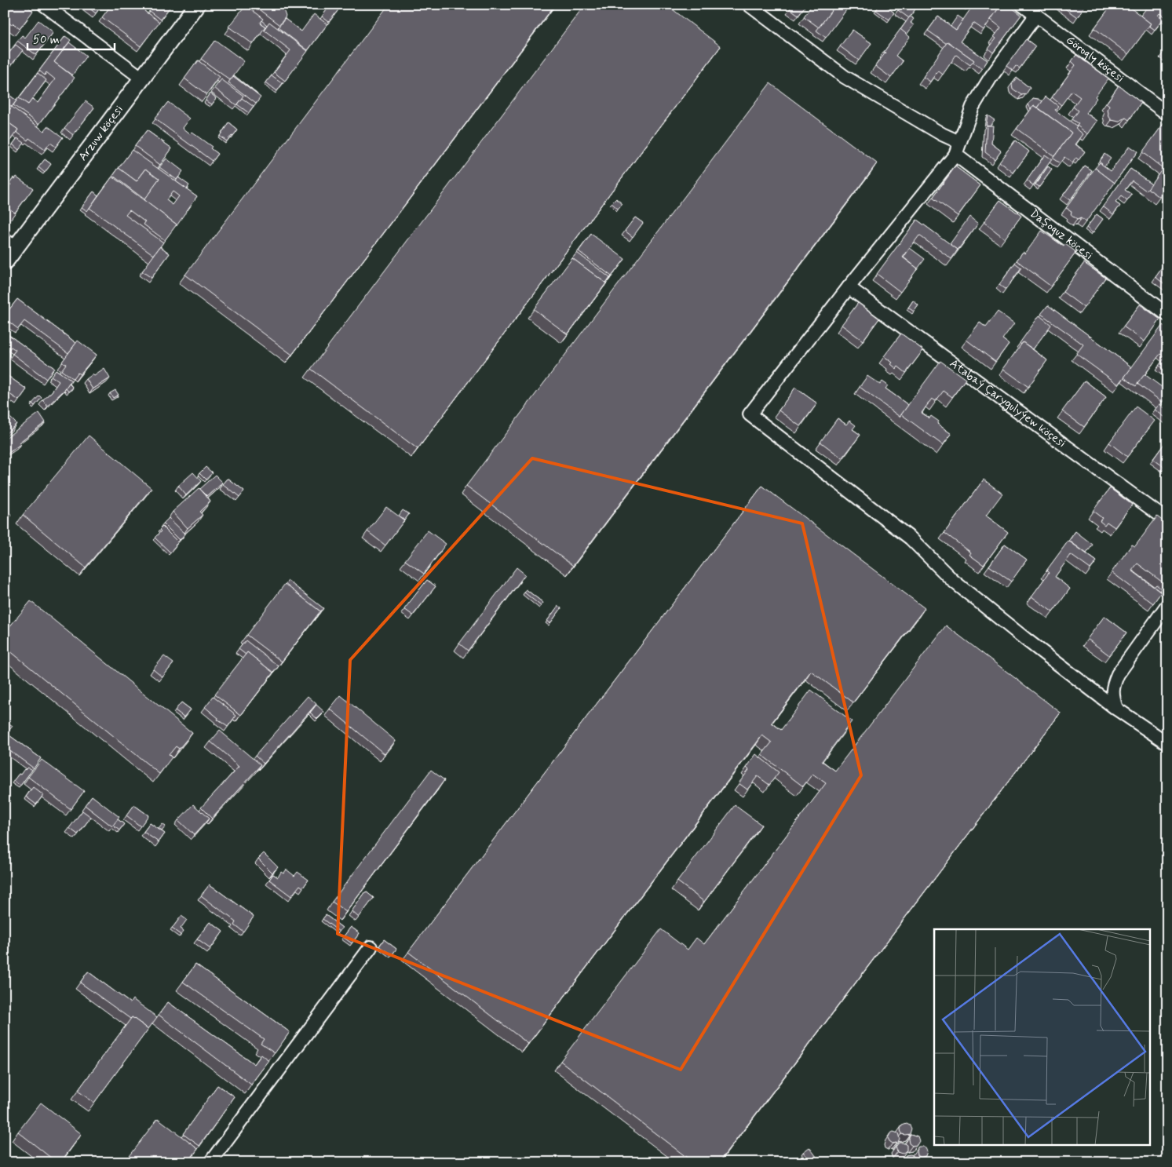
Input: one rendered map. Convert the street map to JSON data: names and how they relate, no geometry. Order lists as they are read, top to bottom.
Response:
{
  "streets": {
    "street": [
      "Görogly köçesi",
      "Arzuw köçesi",
      "Daşoguz köçesi",
      "Atabaý Çarygulyýew köçesi"
    ]
  },
  "scale_bar": "50 m"
}
